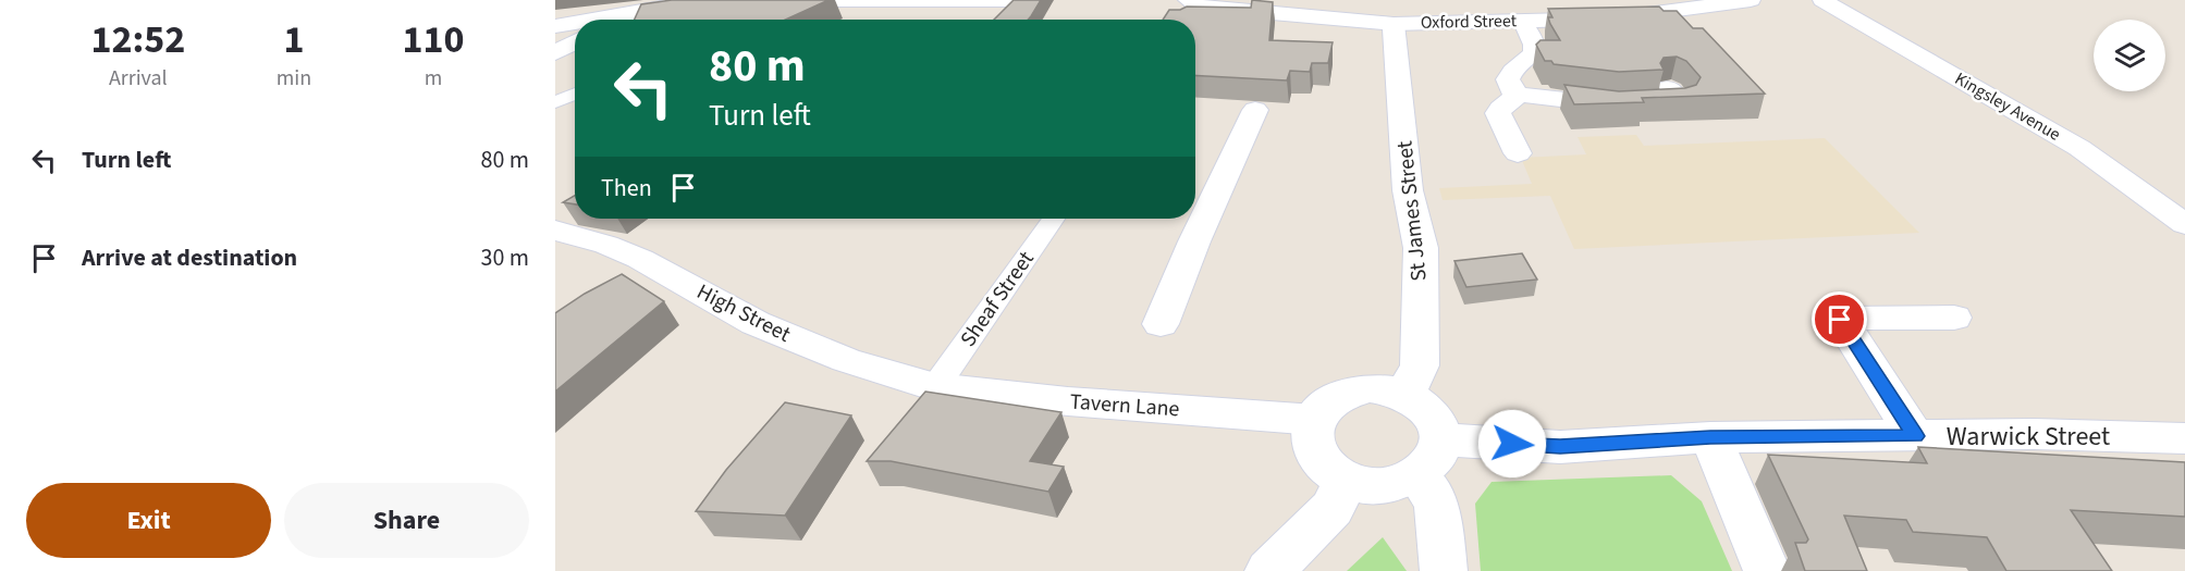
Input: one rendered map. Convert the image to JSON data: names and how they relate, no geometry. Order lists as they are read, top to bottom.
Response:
{
  "streets": {
    "main road": ["Oxford Street", "St James Street"],
    "street": [
      "Kingsley Avenue",
      "Sheaf Street",
      "High Street",
      "Tavern Lane",
      "Warwick Street"
    ]
  },
  "crossings": [
    ["Oxford Street", "St James Street"],
    ["St James Street", "Tavern Lane"],
    ["St James Street", "Warwick Street"],
    ["Sheaf Street", "High Street"],
    ["Sheaf Street", "Tavern Lane"],
    ["High Street", "Tavern Lane"],
    ["Tavern Lane", "Warwick Street"]
  ],
  "page": {
    "eta": [
      "12:52",
      "Arrival",
      "1",
      "min",
      "110",
      "m"
    ],
    "turn": ["80 m", "Turn left"],
    "list": [
      {
        "name": "Turn left",
        "value": "80 m"
      },
      {
        "name": "Arrive at destination",
        "value": "30 m"
      }
    ],
    "then": "Then",
    "buttons": ["Exit", "Share"]
  }
}
